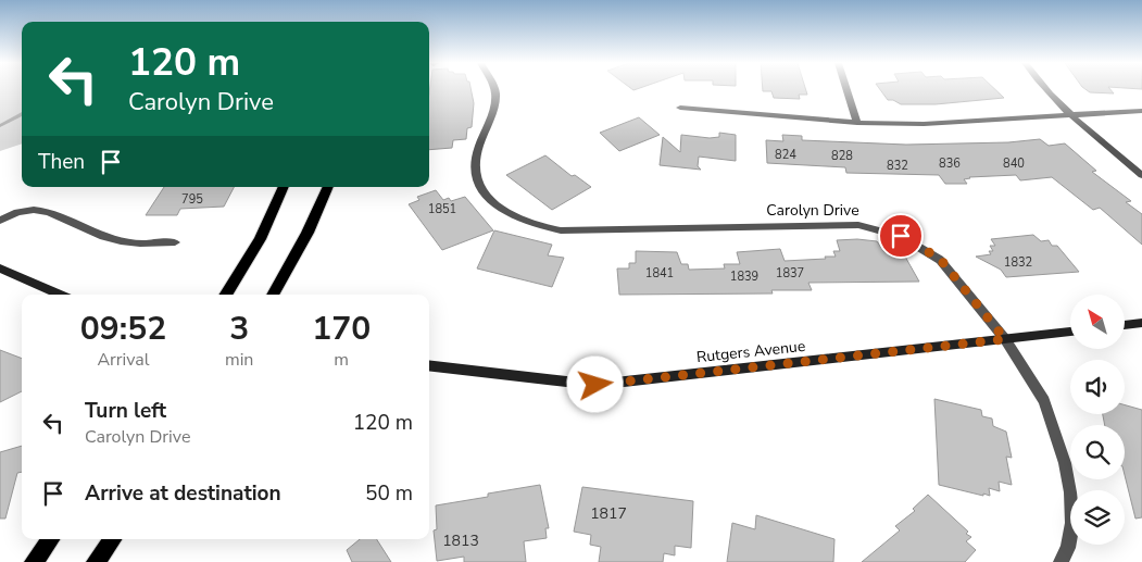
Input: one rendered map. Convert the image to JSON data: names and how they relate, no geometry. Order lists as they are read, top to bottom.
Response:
{
  "streets": {
    "main road": ["Rutgers Avenue"],
    "street": ["Carolyn Drive"]
  },
  "crossings": [
    ["Carolyn Drive", "Rutgers Avenue"]
  ],
  "house_numbers": [
    "824",
    "828",
    "836",
    "840",
    "832",
    "795",
    "1851",
    "1832",
    "1841",
    "1837",
    "1839",
    "1817",
    "1813"
  ],
  "north": "top left",
  "page": {
    "turn": ["120 m", "Carolyn Drive"],
    "then": "Then",
    "eta": [
      "09:52",
      "Arrival",
      "3",
      "min",
      "170",
      "m"
    ],
    "list": [
      {
        "name": "Turn left",
        "note": "Carolyn Drive",
        "value": "120 m"
      },
      {
        "name": "Arrive at destination",
        "value": "50 m"
      }
    ]
  }
}
